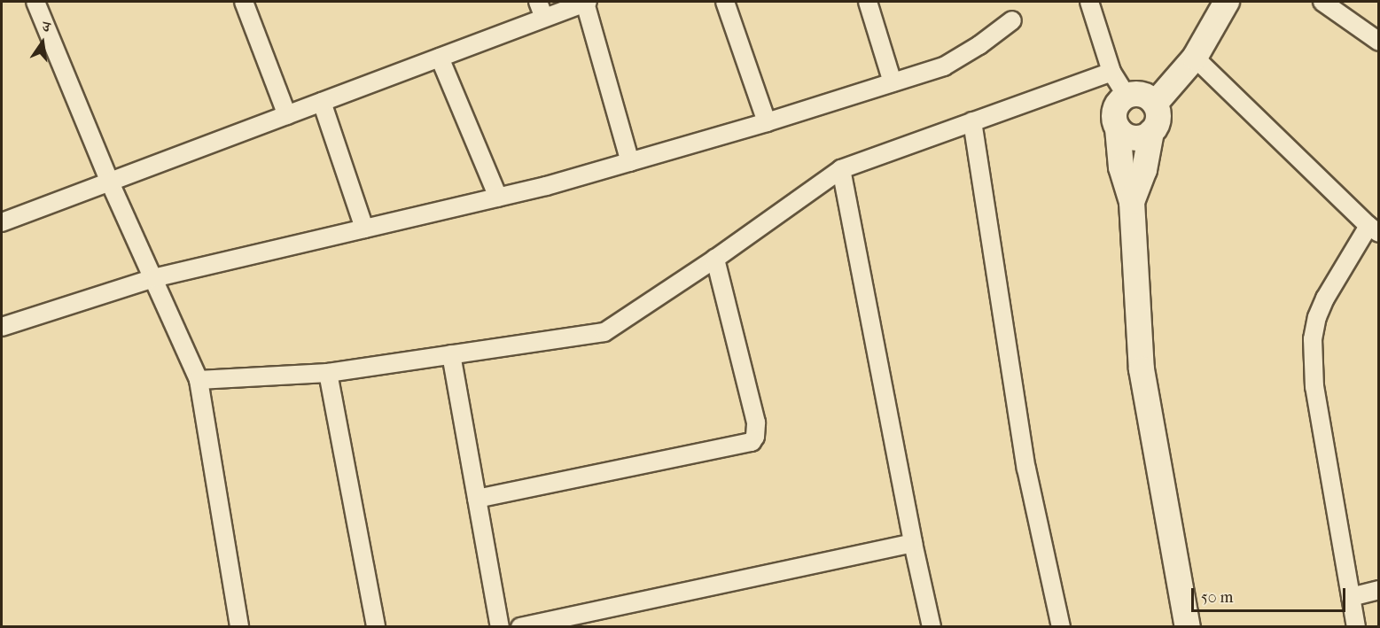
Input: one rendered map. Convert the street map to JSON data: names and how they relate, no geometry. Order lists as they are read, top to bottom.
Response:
{
  "scale_bar": "50 m",
  "north": "top"
}
